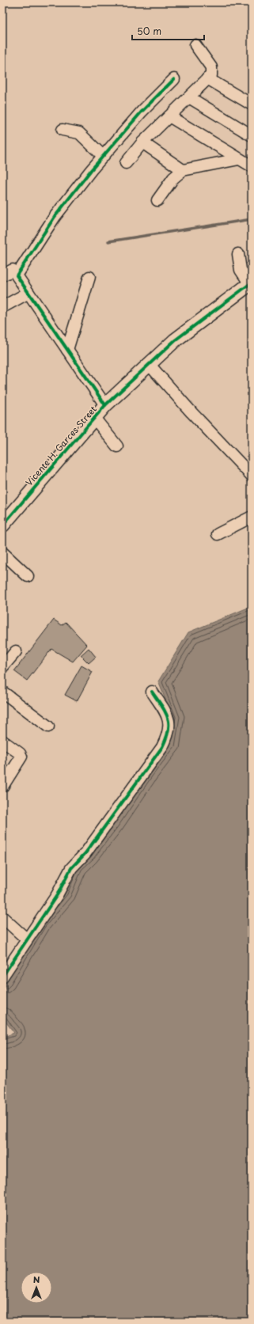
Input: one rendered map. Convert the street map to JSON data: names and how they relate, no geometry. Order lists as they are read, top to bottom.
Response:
{
  "streets": {
    "street": ["Vicente H. Garces Street"]
  },
  "scale_bar": "50 m",
  "north": "top"
}
